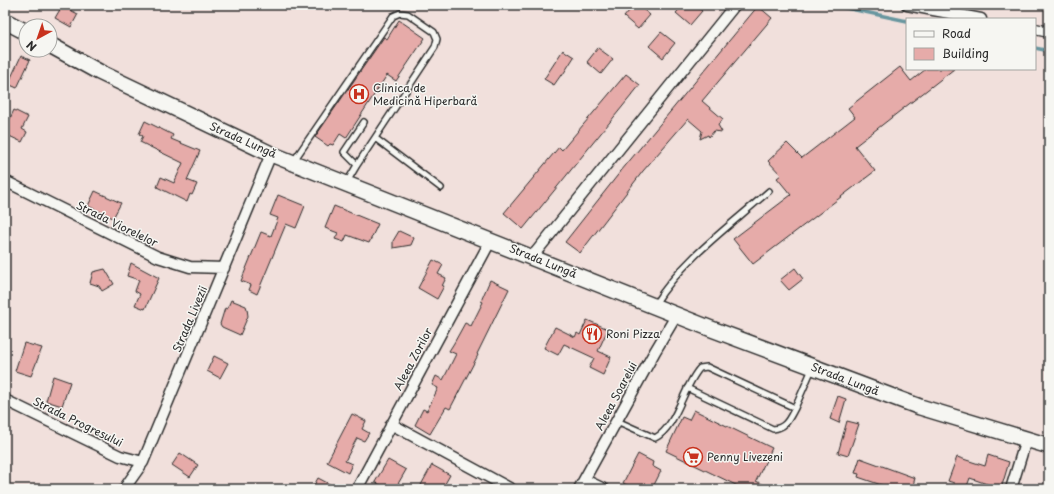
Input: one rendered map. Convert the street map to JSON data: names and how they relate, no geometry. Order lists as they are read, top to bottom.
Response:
{
  "streets": {
    "main road": ["Strada Lungă"],
    "street": [
      "Strada Viorelelor",
      "Strada Livezii",
      "Aleea Zorilor",
      "Aleea Soarelui",
      "Strada Progresului"
    ]
  },
  "crossings": [
    ["Strada Lungă", "Strada Livezii"],
    ["Strada Lungă", "Aleea Zorilor"],
    ["Strada Lungă", "Aleea Soarelui"],
    ["Strada Viorelelor", "Strada Livezii"],
    ["Strada Livezii", "Strada Progresului"]
  ],
  "places": {
    "hospital": ["Clinica de Medicină Hiperbară"],
    "restaurant": ["Roni Pizza"],
    "supermarket": ["Penny Livezeni"]
  },
  "legend": ["Road", "Building"],
  "north": "bottom left"
}
